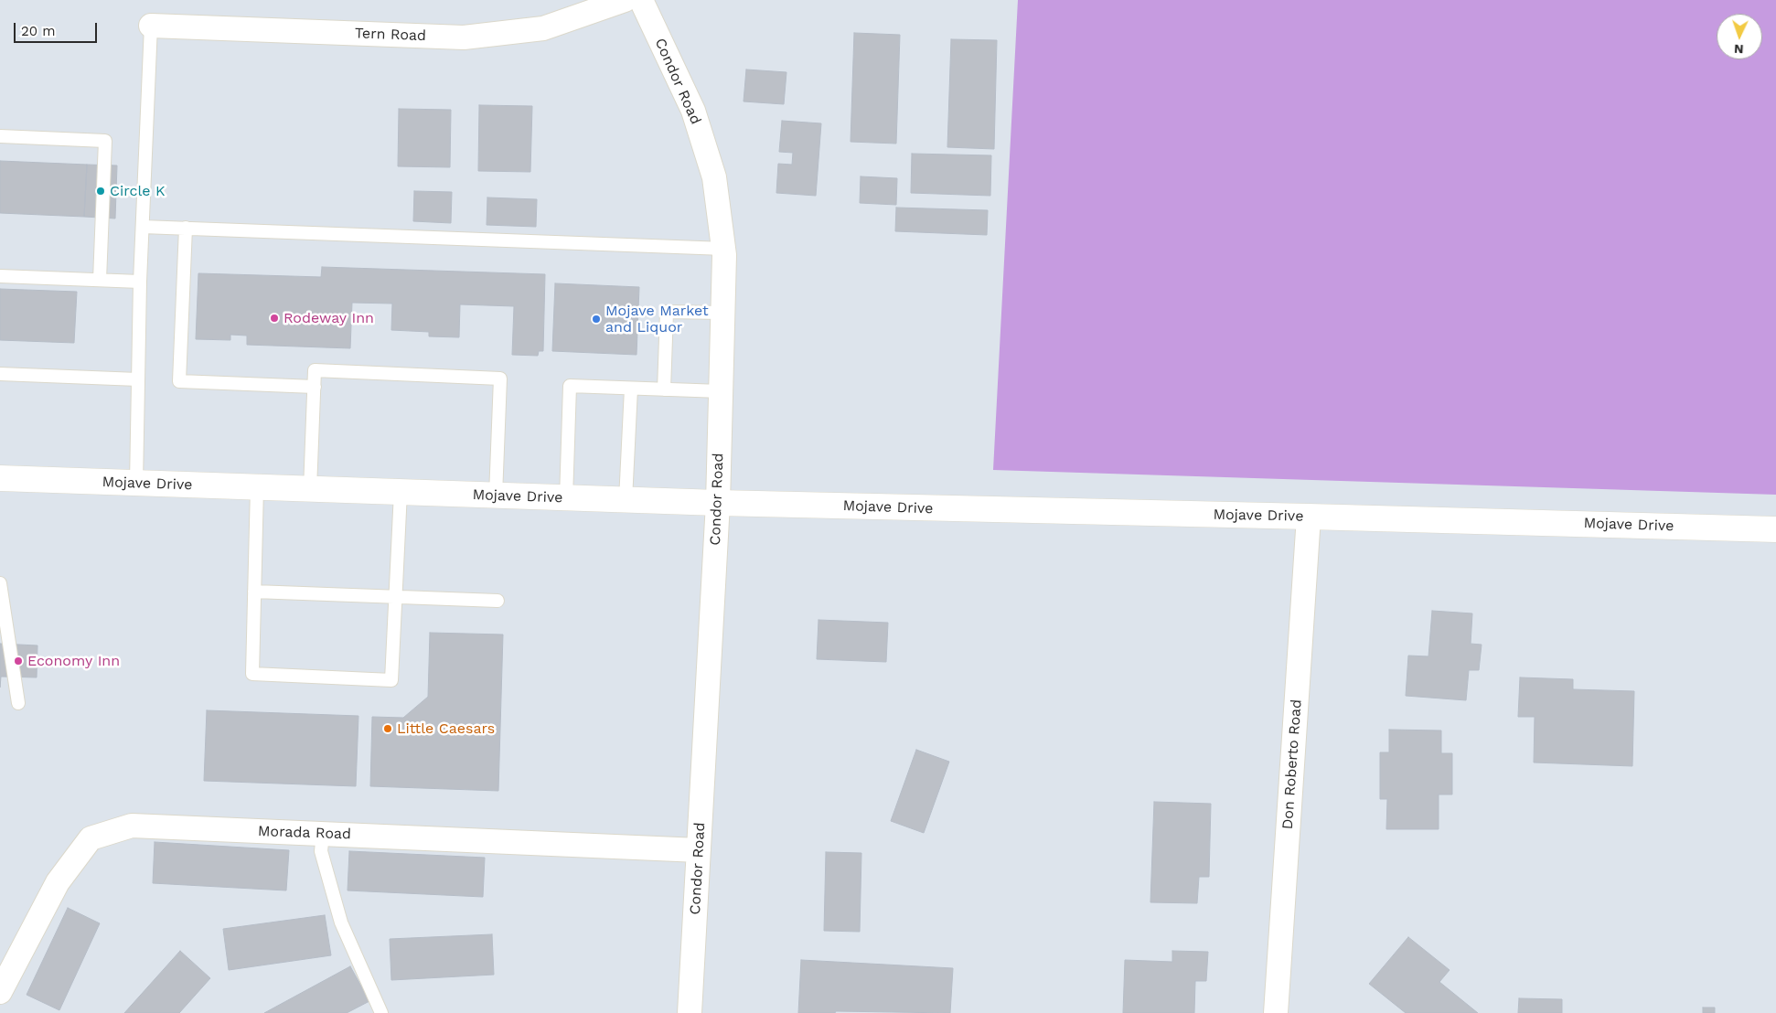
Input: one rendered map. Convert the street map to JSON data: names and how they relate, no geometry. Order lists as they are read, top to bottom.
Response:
{
  "streets": {
    "main road": ["Mojave Drive"],
    "street": [
      "Tern Road",
      "Condor Road",
      "Don Roberto Road",
      "Morada Road"
    ]
  },
  "crossings": [
    ["Condor Road", "Mojave Drive"],
    ["Condor Road", "Morada Road"],
    ["Mojave Drive", "Don Roberto Road"]
  ],
  "places": [
    "Circle K",
    "Rodeway Inn",
    "Mojave Market and Liquor",
    "Economy Inn",
    "Little Caesars"
  ],
  "scale_bar": "20 m",
  "north": "bottom"
}
